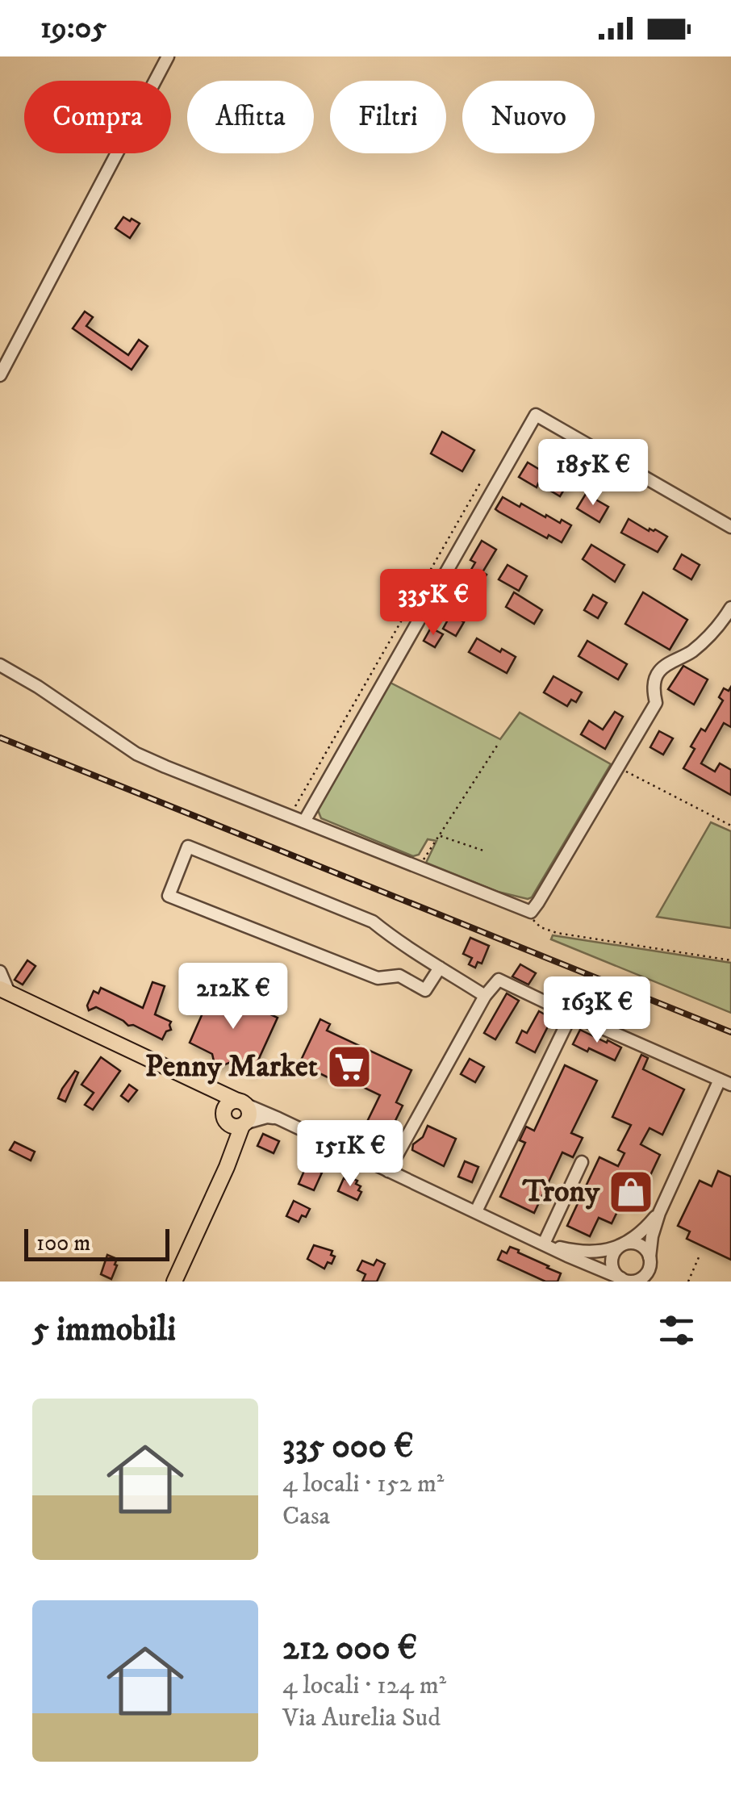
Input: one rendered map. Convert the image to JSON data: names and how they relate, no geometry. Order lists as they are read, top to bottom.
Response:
{
  "places": {
    "supermarket": ["Penny Market"],
    "shop": ["Trony"]
  },
  "scale_bar": "100 m",
  "page": {
    "status": "19:05",
    "chip": [
      "Compra",
      "Affitta",
      "Filtri",
      "Nuovo"
    ],
    "price": [
      "185K €",
      "335K €",
      "212K €",
      "163K €",
      "151K €"
    ],
    "scale": "100 m",
    "heading": "5 immobili",
    "list": [
      {
        "name": "335 000 €",
        "note": "4 locali · 152 m² · Casa"
      },
      {
        "name": "212 000 €",
        "note": "4 locali · 124 m² · Via Aurelia Sud"
      }
    ]
  }
}
